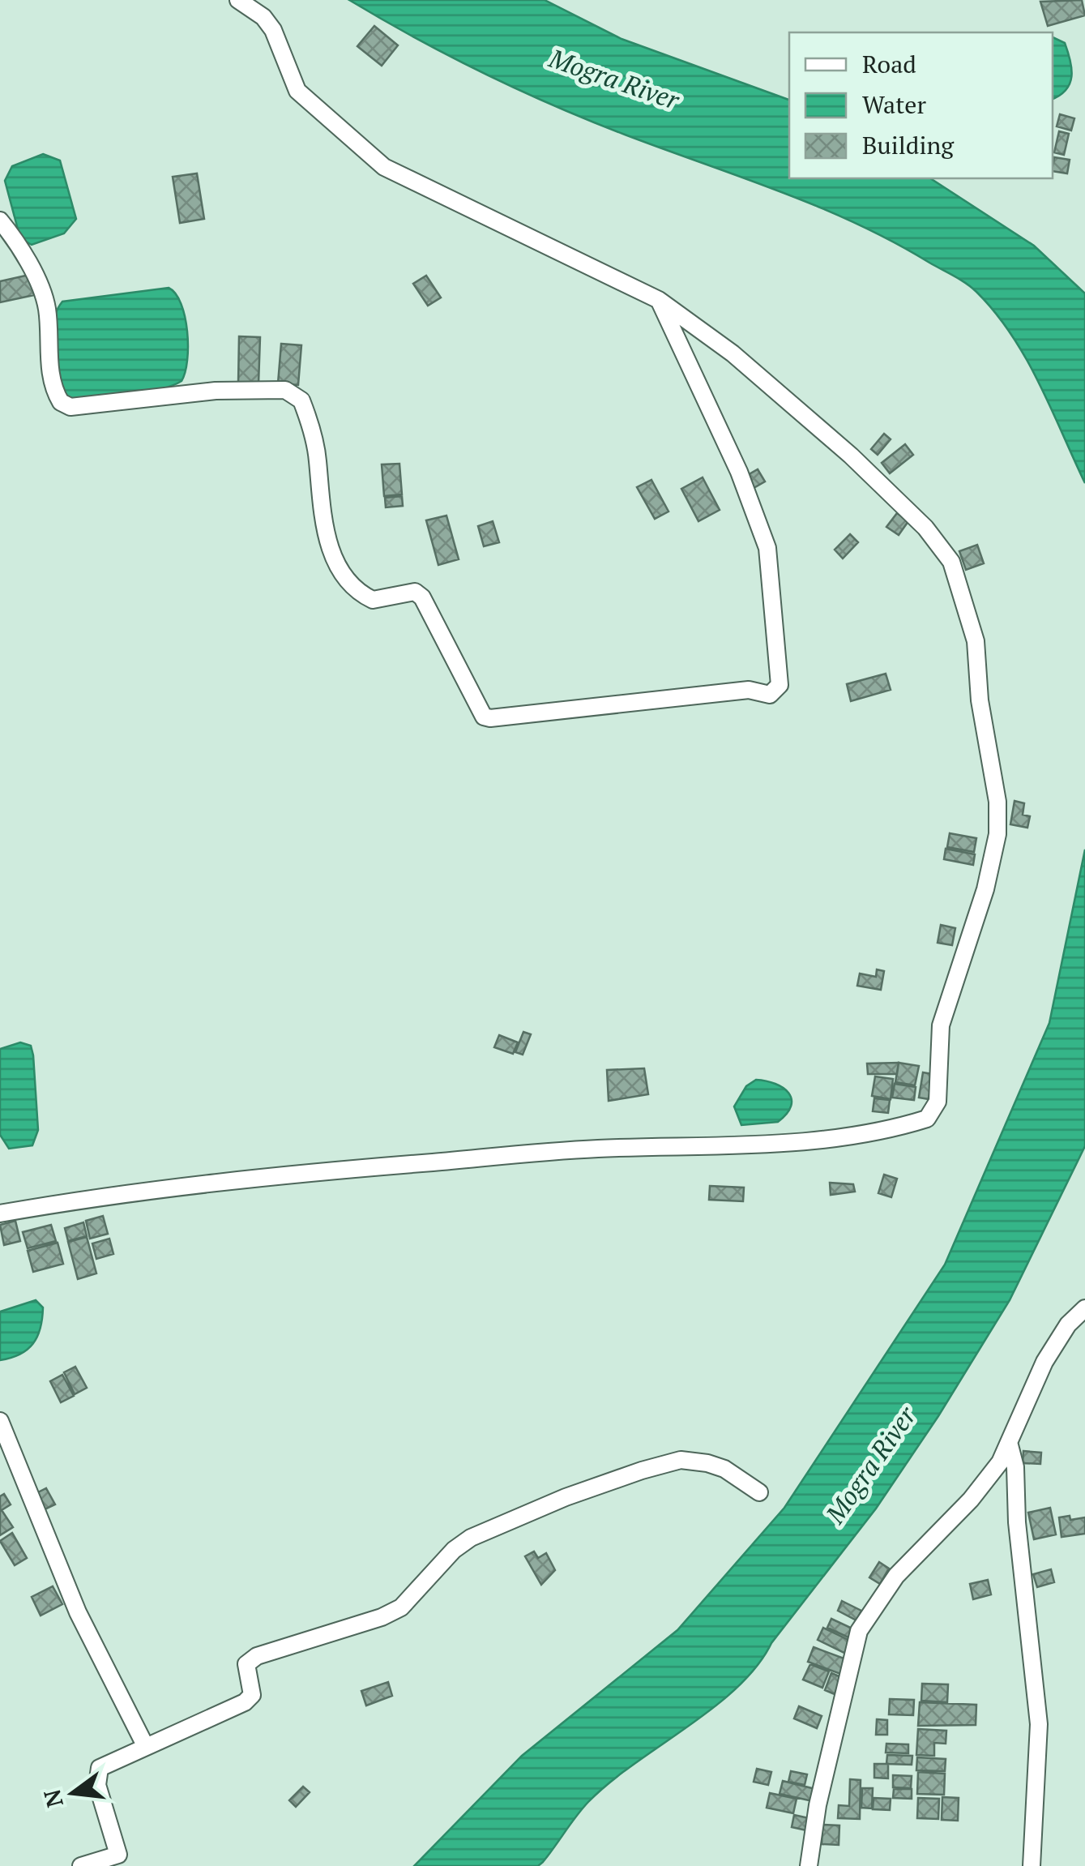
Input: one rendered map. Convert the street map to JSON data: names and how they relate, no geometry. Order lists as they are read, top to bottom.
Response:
{
  "water": ["Mogra River"],
  "legend": ["Road", "Water", "Building"],
  "north": "left"
}
